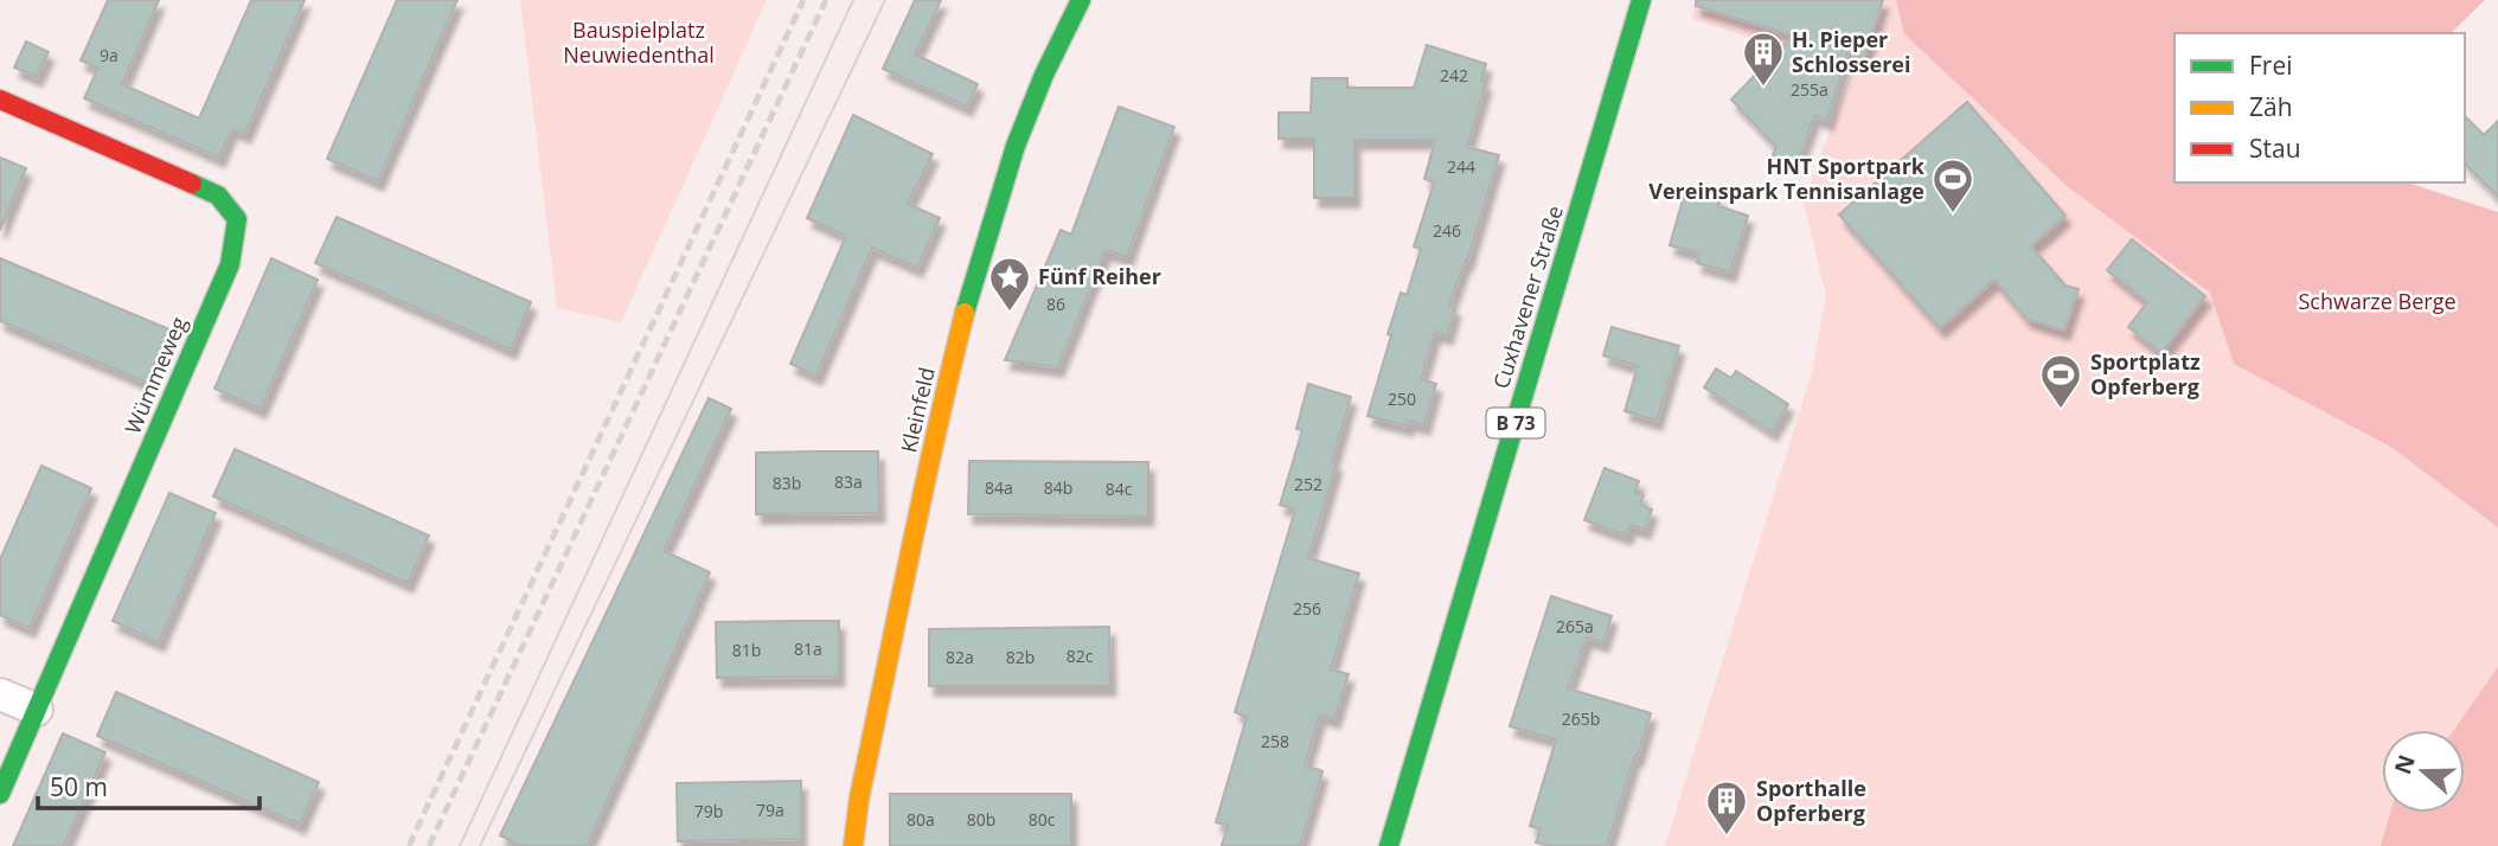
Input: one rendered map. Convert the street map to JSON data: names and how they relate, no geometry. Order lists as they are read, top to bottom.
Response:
{
  "streets": {
    "street": [
      "Cuxhavener Straße",
      "Wümmeweg",
      "Kleinfeld",
      "B 73"
    ]
  },
  "parks": ["Bauspielplatz Neuwiedenthal", "Schwarze Berge"],
  "places": {
    "building": ["H. Pieper Schlosserei", "Sporthalle Opferberg"],
    "sports": ["HNT Sportpark Vereinspark Tennisanlage", "Sportplatz Opferberg"],
    "place": ["Fünf Reiher"]
  },
  "house_numbers": [
    "9a",
    "242",
    "255a",
    "244",
    "246",
    "86",
    "250",
    "83a",
    "83b",
    "252",
    "84a",
    "84b",
    "84c",
    "256",
    "265a",
    "81a",
    "81b",
    "82c",
    "82a",
    "82b",
    "265b",
    "258",
    "79a",
    "79b",
    "80a",
    "80b",
    "80c"
  ],
  "legend": ["Frei", "Zäh", "Stau"],
  "scale_bar": "50 m",
  "north": "left"
}
